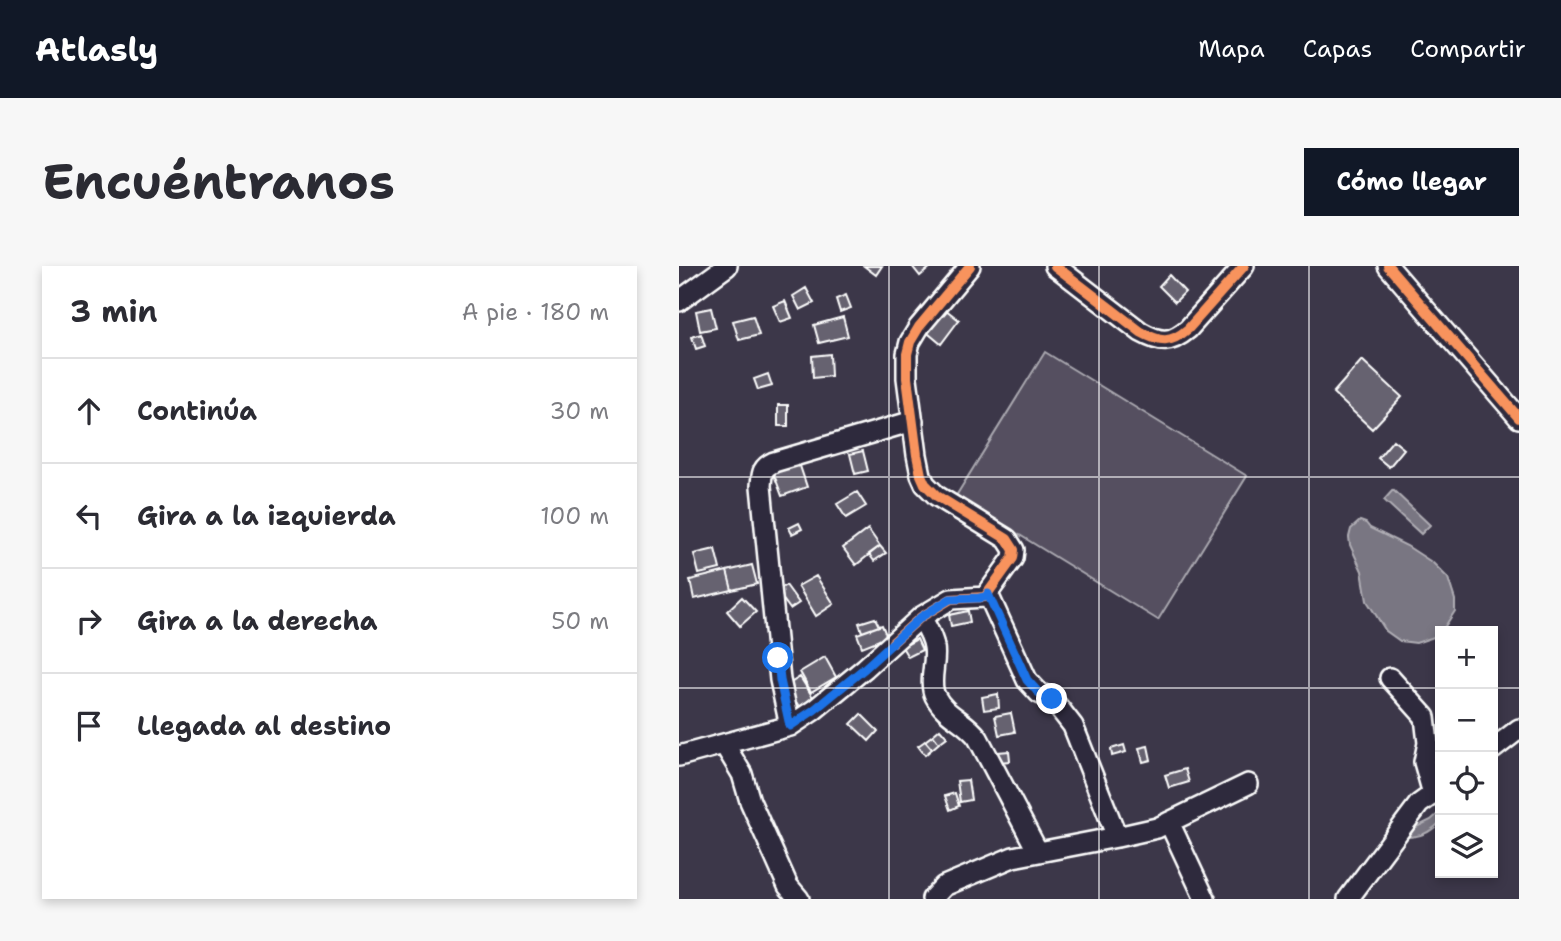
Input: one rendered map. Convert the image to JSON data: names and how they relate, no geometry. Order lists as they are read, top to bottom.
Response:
{
  "page": {
    "header": "Atlasly",
    "nav": ["Mapa", "Capas", "Compartir"],
    "buttons": "Cómo llegar",
    "title": "Encuéntranos",
    "heading": ["3 min", "A pie · 180 m"],
    "list": [
      ["Continúa", "30 m"],
      ["Gira a la izquierda", "100 m"],
      ["Gira a la derecha", "50 m"],
      "Llegada al destino"
    ],
    "map_buttons": ["+", "−"]
  }
}
